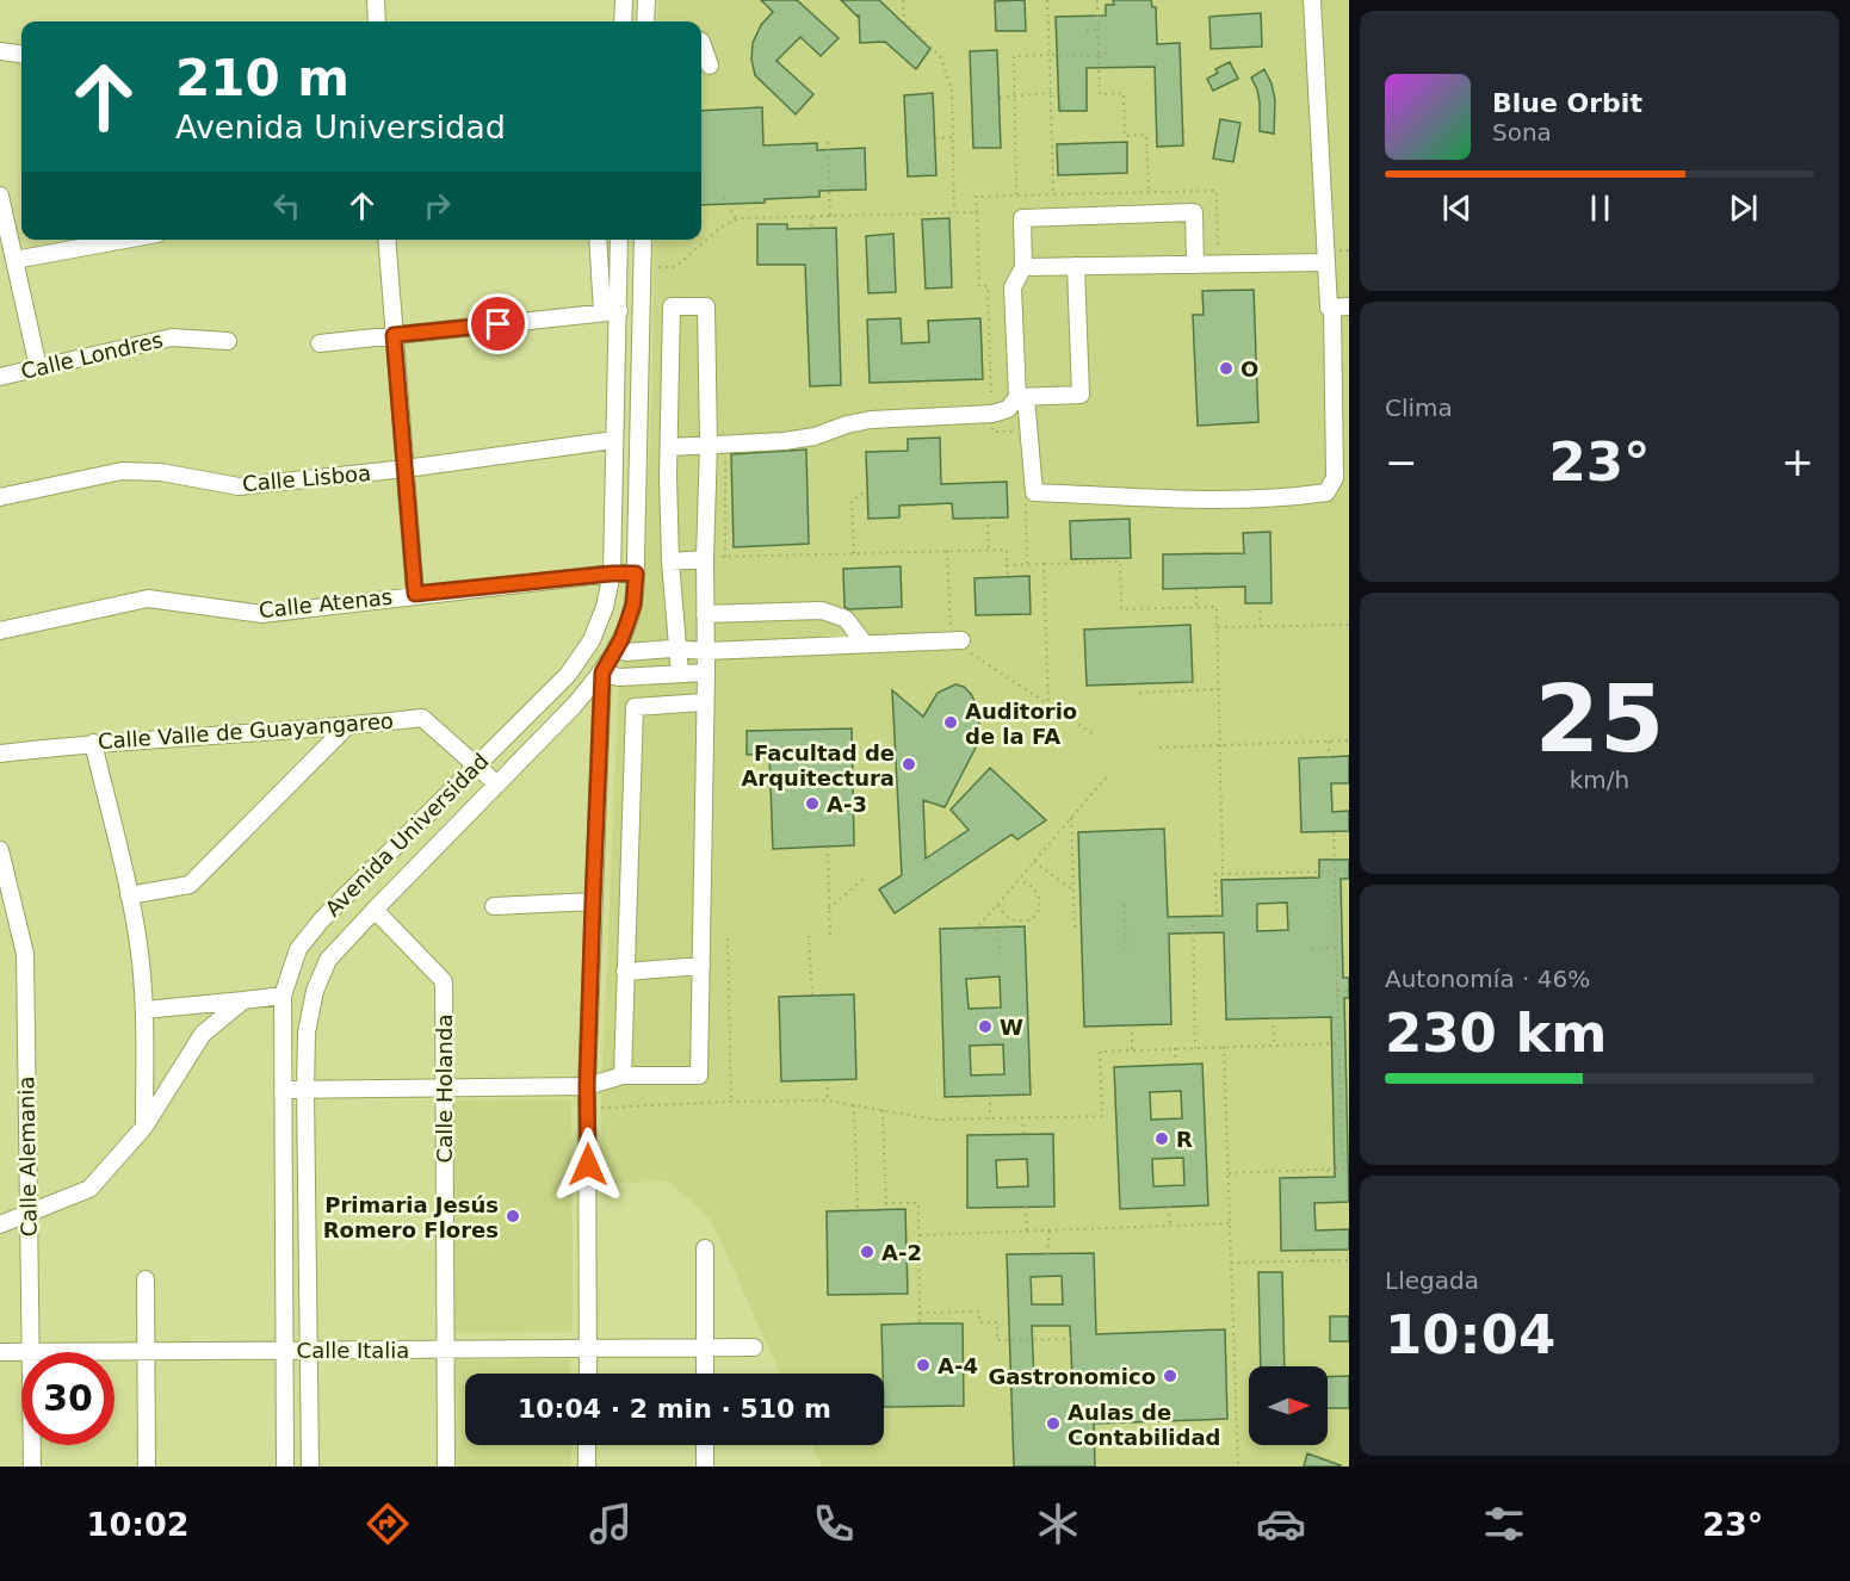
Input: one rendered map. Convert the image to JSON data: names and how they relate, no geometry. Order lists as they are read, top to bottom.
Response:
{
  "streets": {
    "street": [
      "Calle Londres",
      "Calle Lisboa",
      "Calle Atenas",
      "Calle Valle de Guayangareo",
      "Avenida Universidad",
      "Calle Holanda",
      "Calle Alemania",
      "Calle Italia"
    ]
  },
  "crossings": [
    ["Calle Lisboa", "Avenida Universidad"],
    ["Calle Atenas", "Avenida Universidad"],
    ["Calle Valle de Guayangareo", "Avenida Universidad"],
    ["Avenida Universidad", "Calle Holanda"],
    ["Avenida Universidad", "Calle Italia"],
    ["Calle Holanda", "Calle Italia"],
    ["Calle Alemania", "Calle Italia"]
  ],
  "places": [
    "O",
    "Auditorio de la FA",
    "Facultad de Arquitectura",
    "A-3",
    "W",
    "R",
    "Primaria Jesús Romero Flores",
    "A-2",
    "A-4",
    "Gastronomico",
    "Aulas de Contabilidad"
  ],
  "north": "right",
  "page": {
    "turn": ["210 m", "Avenida Universidad"],
    "song": ["Blue Orbit", "Sona"],
    "tile": [
      "Clima",
      ["25", "km/h"],
      ["Autonomía · 46%", "230 km"],
      ["Llegada", "10:04"]
    ],
    "heat": ["−", "23°", "+"],
    "limit": "30",
    "trip": "10:04 · 2 min · 510 m",
    "tabs": ["10:02", "23°"]
  }
}
